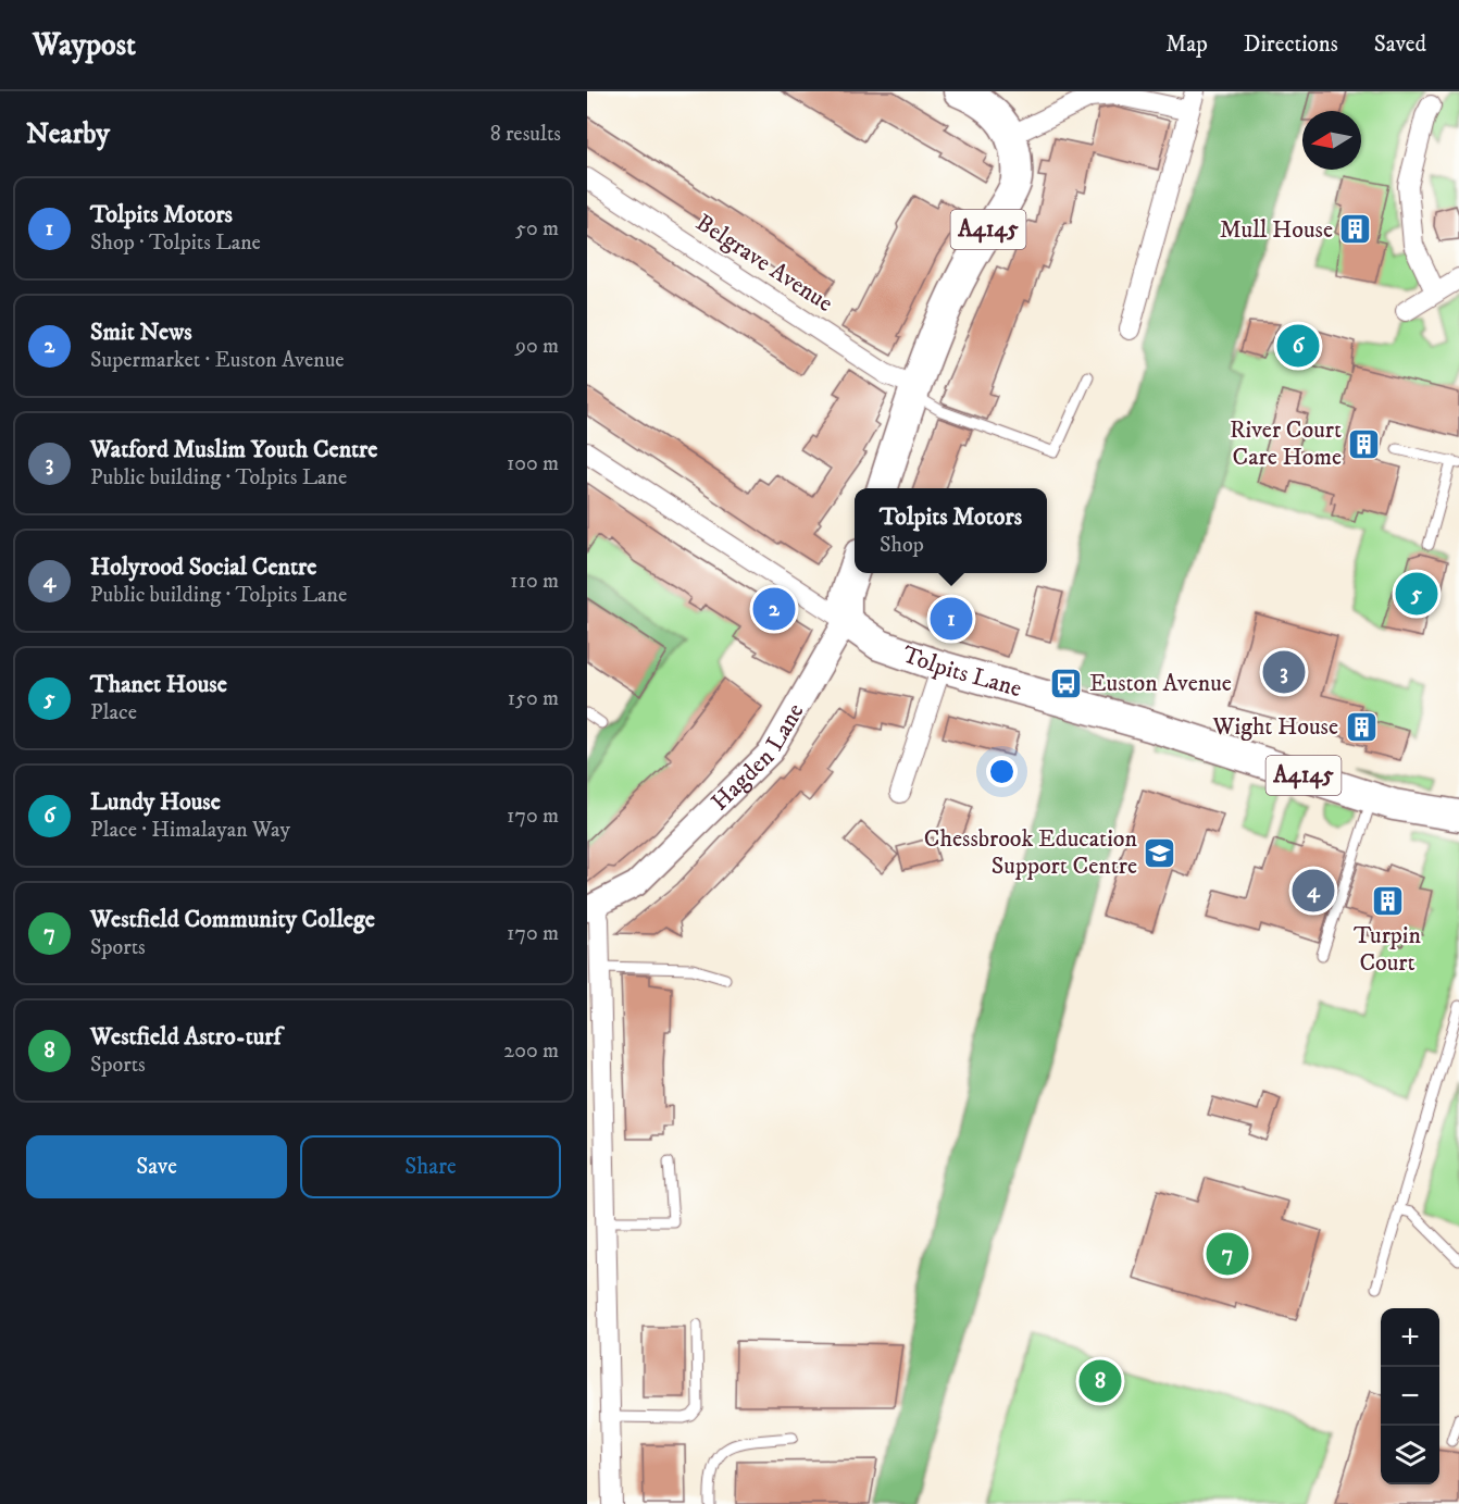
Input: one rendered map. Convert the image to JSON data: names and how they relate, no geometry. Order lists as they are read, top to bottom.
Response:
{
  "streets": {
    "main road": ["A4145", "Tolpits Lane", "Hagden Lane"],
    "street": ["Belgrave Avenue"]
  },
  "crossings": [
    ["A4145", "Belgrave Avenue"],
    ["Tolpits Lane", "Hagden Lane"]
  ],
  "places": {
    "building": [
      "Mull House",
      "River Court Care Home",
      "Wight House",
      "Turpin Court"
    ],
    "bus stop": ["Euston Avenue"],
    "school or university": ["Chessbrook Education Support Centre"]
  },
  "north": "left",
  "page": {
    "header": "Waypost",
    "nav": ["Map", "Directions", "Saved"],
    "heading": ["Nearby", "8 results"],
    "list": [
      {
        "mark": "1",
        "name": "Tolpits Motors",
        "note": "Shop · Tolpits Lane",
        "value": "50 m"
      },
      {
        "mark": "2",
        "name": "Smit News",
        "note": "Supermarket · Euston Avenue",
        "value": "90 m"
      },
      {
        "mark": "3",
        "name": "Watford Muslim Youth Centre",
        "note": "Public building · Tolpits Lane",
        "value": "100 m"
      },
      {
        "mark": "4",
        "name": "Holyrood Social Centre",
        "note": "Public building · Tolpits Lane",
        "value": "110 m"
      },
      {
        "mark": "5",
        "name": "Thanet House",
        "note": "Place",
        "value": "150 m"
      },
      {
        "mark": "6",
        "name": "Lundy House",
        "note": "Place · Himalayan Way",
        "value": "170 m"
      },
      {
        "mark": "7",
        "name": "Westfield Community College",
        "note": "Sports",
        "value": "170 m"
      },
      {
        "mark": "8",
        "name": "Westfield Astro-turf",
        "note": "Sports",
        "value": "200 m"
      }
    ],
    "pins": [
      "6",
      "5",
      "2",
      "1",
      "3",
      "4",
      "7",
      "8"
    ],
    "popup": ["Tolpits Motors", "Shop"],
    "buttons": ["Save", "Share"],
    "map_buttons": ["+", "−"]
  }
}
